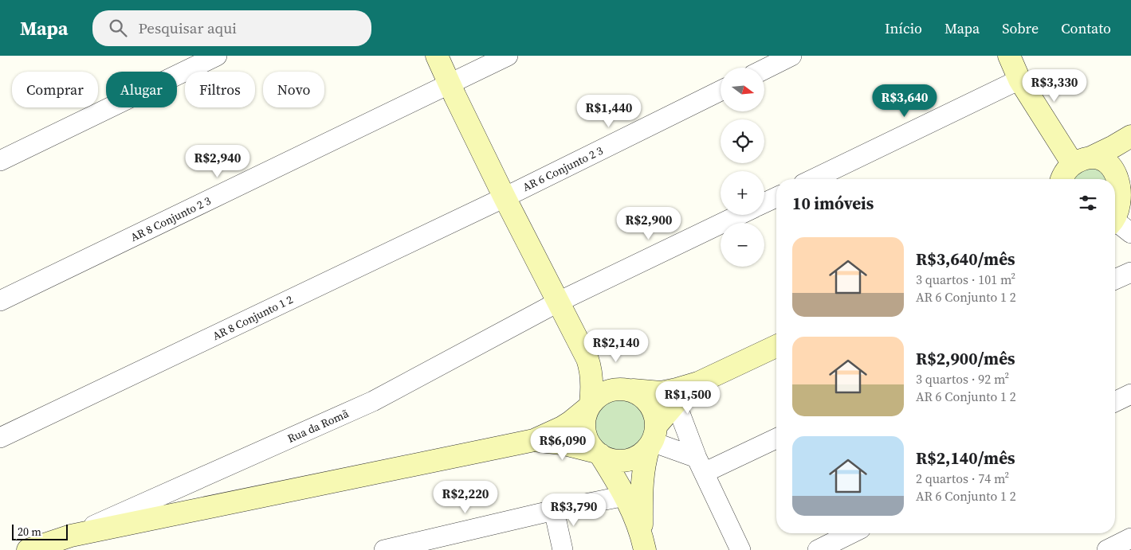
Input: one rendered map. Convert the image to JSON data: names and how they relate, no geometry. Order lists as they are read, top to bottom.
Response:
{
  "streets": {
    "street": [
      "AR 6 Conjunto 2 3",
      "AR 8 Conjunto 2 3",
      "AR 8 Conjunto 1 2",
      "Rua da Romã"
    ]
  },
  "crossings": [
    ["AR 6 Conjunto 2 3", "AR 8 Conjunto 1 2"]
  ],
  "scale_bar": "20 m",
  "north": "right",
  "page": {
    "header": "Mapa",
    "search": "Pesquisar aqui",
    "nav": [
      "Início",
      "Mapa",
      "Sobre",
      "Contato"
    ],
    "map_buttons": ["+", "−"],
    "price": [
      "R$3,330",
      "R$3,640",
      "R$1,440",
      "R$2,940",
      "R$2,900",
      "R$2,140",
      "R$1,500",
      "R$6,090",
      "R$2,220",
      "R$3,790"
    ],
    "chip": [
      "Comprar",
      "Alugar",
      "Filtros",
      "Novo"
    ],
    "heading": "10 imóveis",
    "list": [
      {
        "name": "R$3,640/mês",
        "note": "3 quartos · 101 m² · AR 6 Conjunto 1 2"
      },
      {
        "name": "R$2,900/mês",
        "note": "3 quartos · 92 m² · AR 6 Conjunto 1 2"
      },
      {
        "name": "R$2,140/mês",
        "note": "2 quartos · 74 m² · AR 6 Conjunto 1 2"
      }
    ],
    "scale": "20 m"
  }
}
